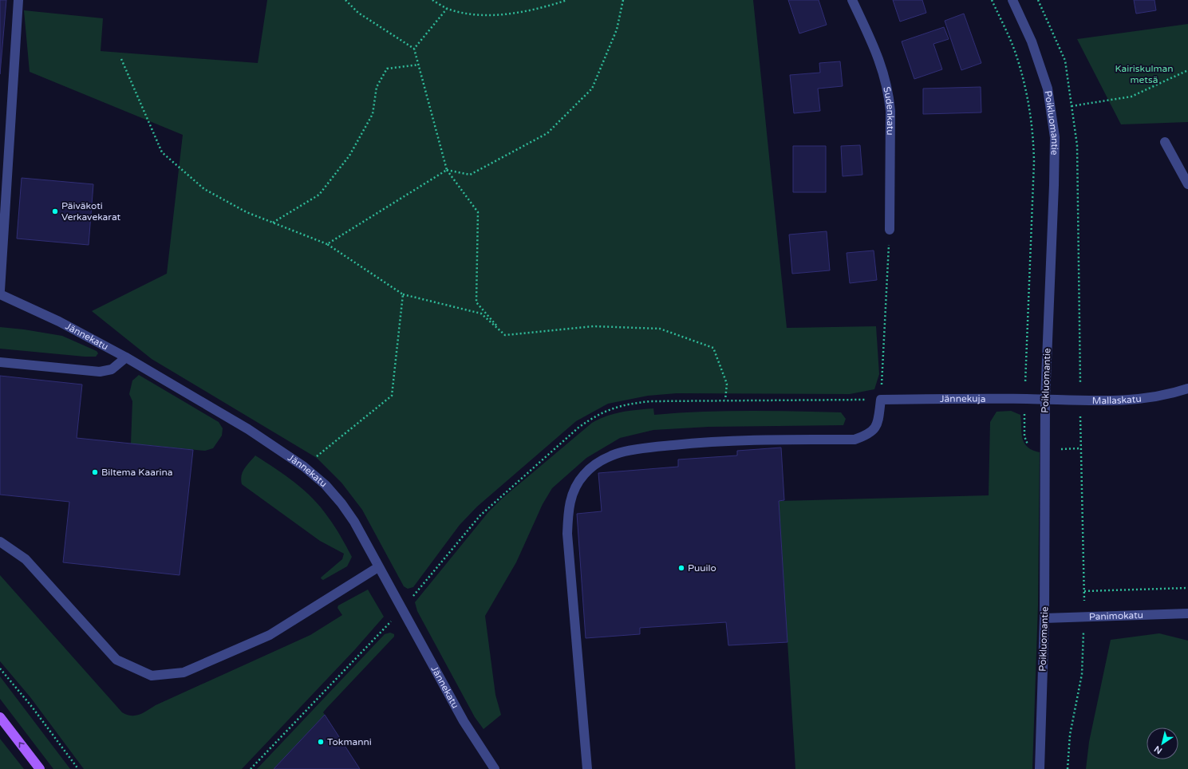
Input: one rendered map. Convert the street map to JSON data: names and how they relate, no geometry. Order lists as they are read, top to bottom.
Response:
{
  "streets": {
    "street": [
      "Sudenkatu",
      "Poikluomantie",
      "Jännekatu",
      "Jännekuja",
      "Mallaskatu",
      "Panimokatu"
    ]
  },
  "crossings": [
    ["Poikluomantie", "Jännekuja"],
    ["Poikluomantie", "Mallaskatu"],
    ["Poikluomantie", "Panimokatu"],
    ["Jännekuja", "Mallaskatu"]
  ],
  "parks": ["Kairiskulman metsä"],
  "places": [
    "Päiväkoti Verkavekarat",
    "Biltema Kaarina",
    "Puuilo",
    "Tokmanni"
  ],
  "north": "bottom left"
}
